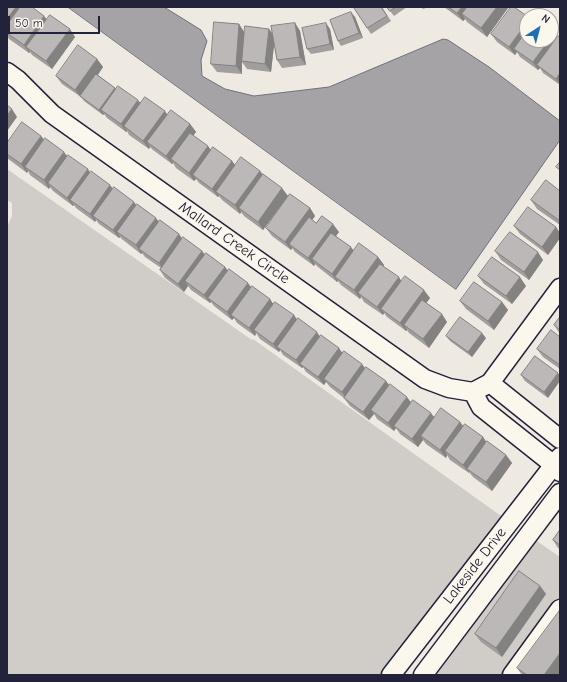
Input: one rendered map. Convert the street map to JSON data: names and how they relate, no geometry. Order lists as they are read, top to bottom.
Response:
{
  "streets": {
    "street": ["Mallard Creek Circle", "Lakeside Drive"]
  },
  "scale_bar": "50 m",
  "north": "top right"
}
